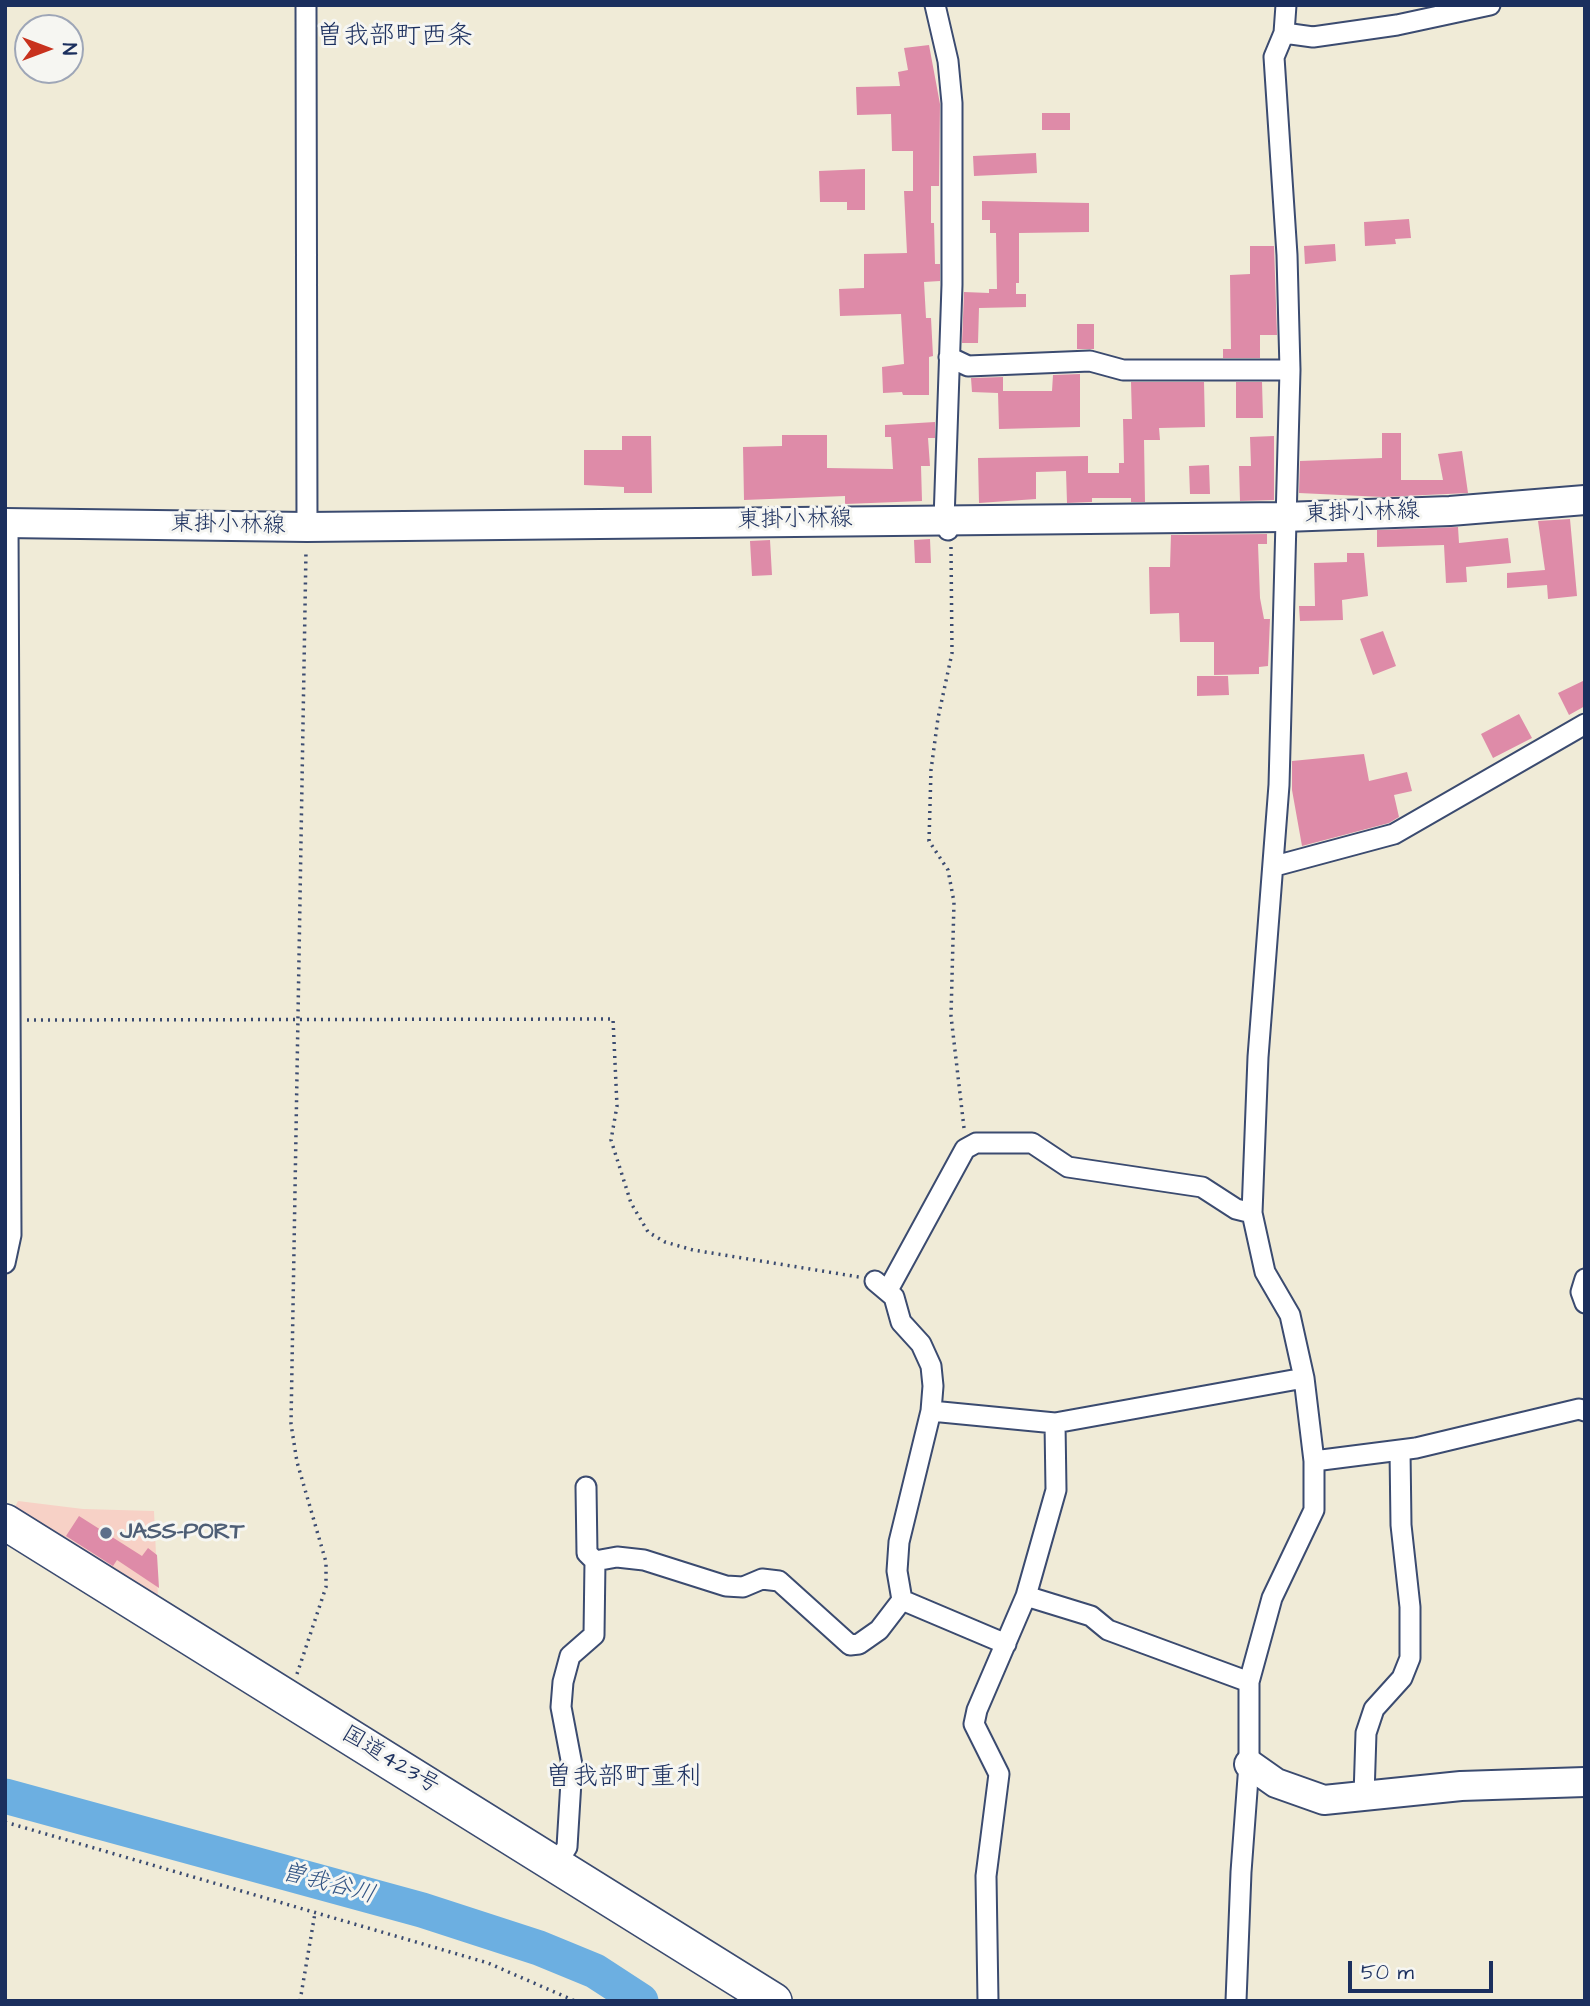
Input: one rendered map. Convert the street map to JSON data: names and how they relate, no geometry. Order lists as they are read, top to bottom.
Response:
{
  "streets": {
    "highway": ["国道423号"],
    "main road": ["東掛小林線"]
  },
  "districts": ["曽我部町西条", "曽我部町重利"],
  "water": ["曽我谷川"],
  "places": ["JASS-PORT"],
  "scale_bar": "50 m",
  "north": "right"
}
